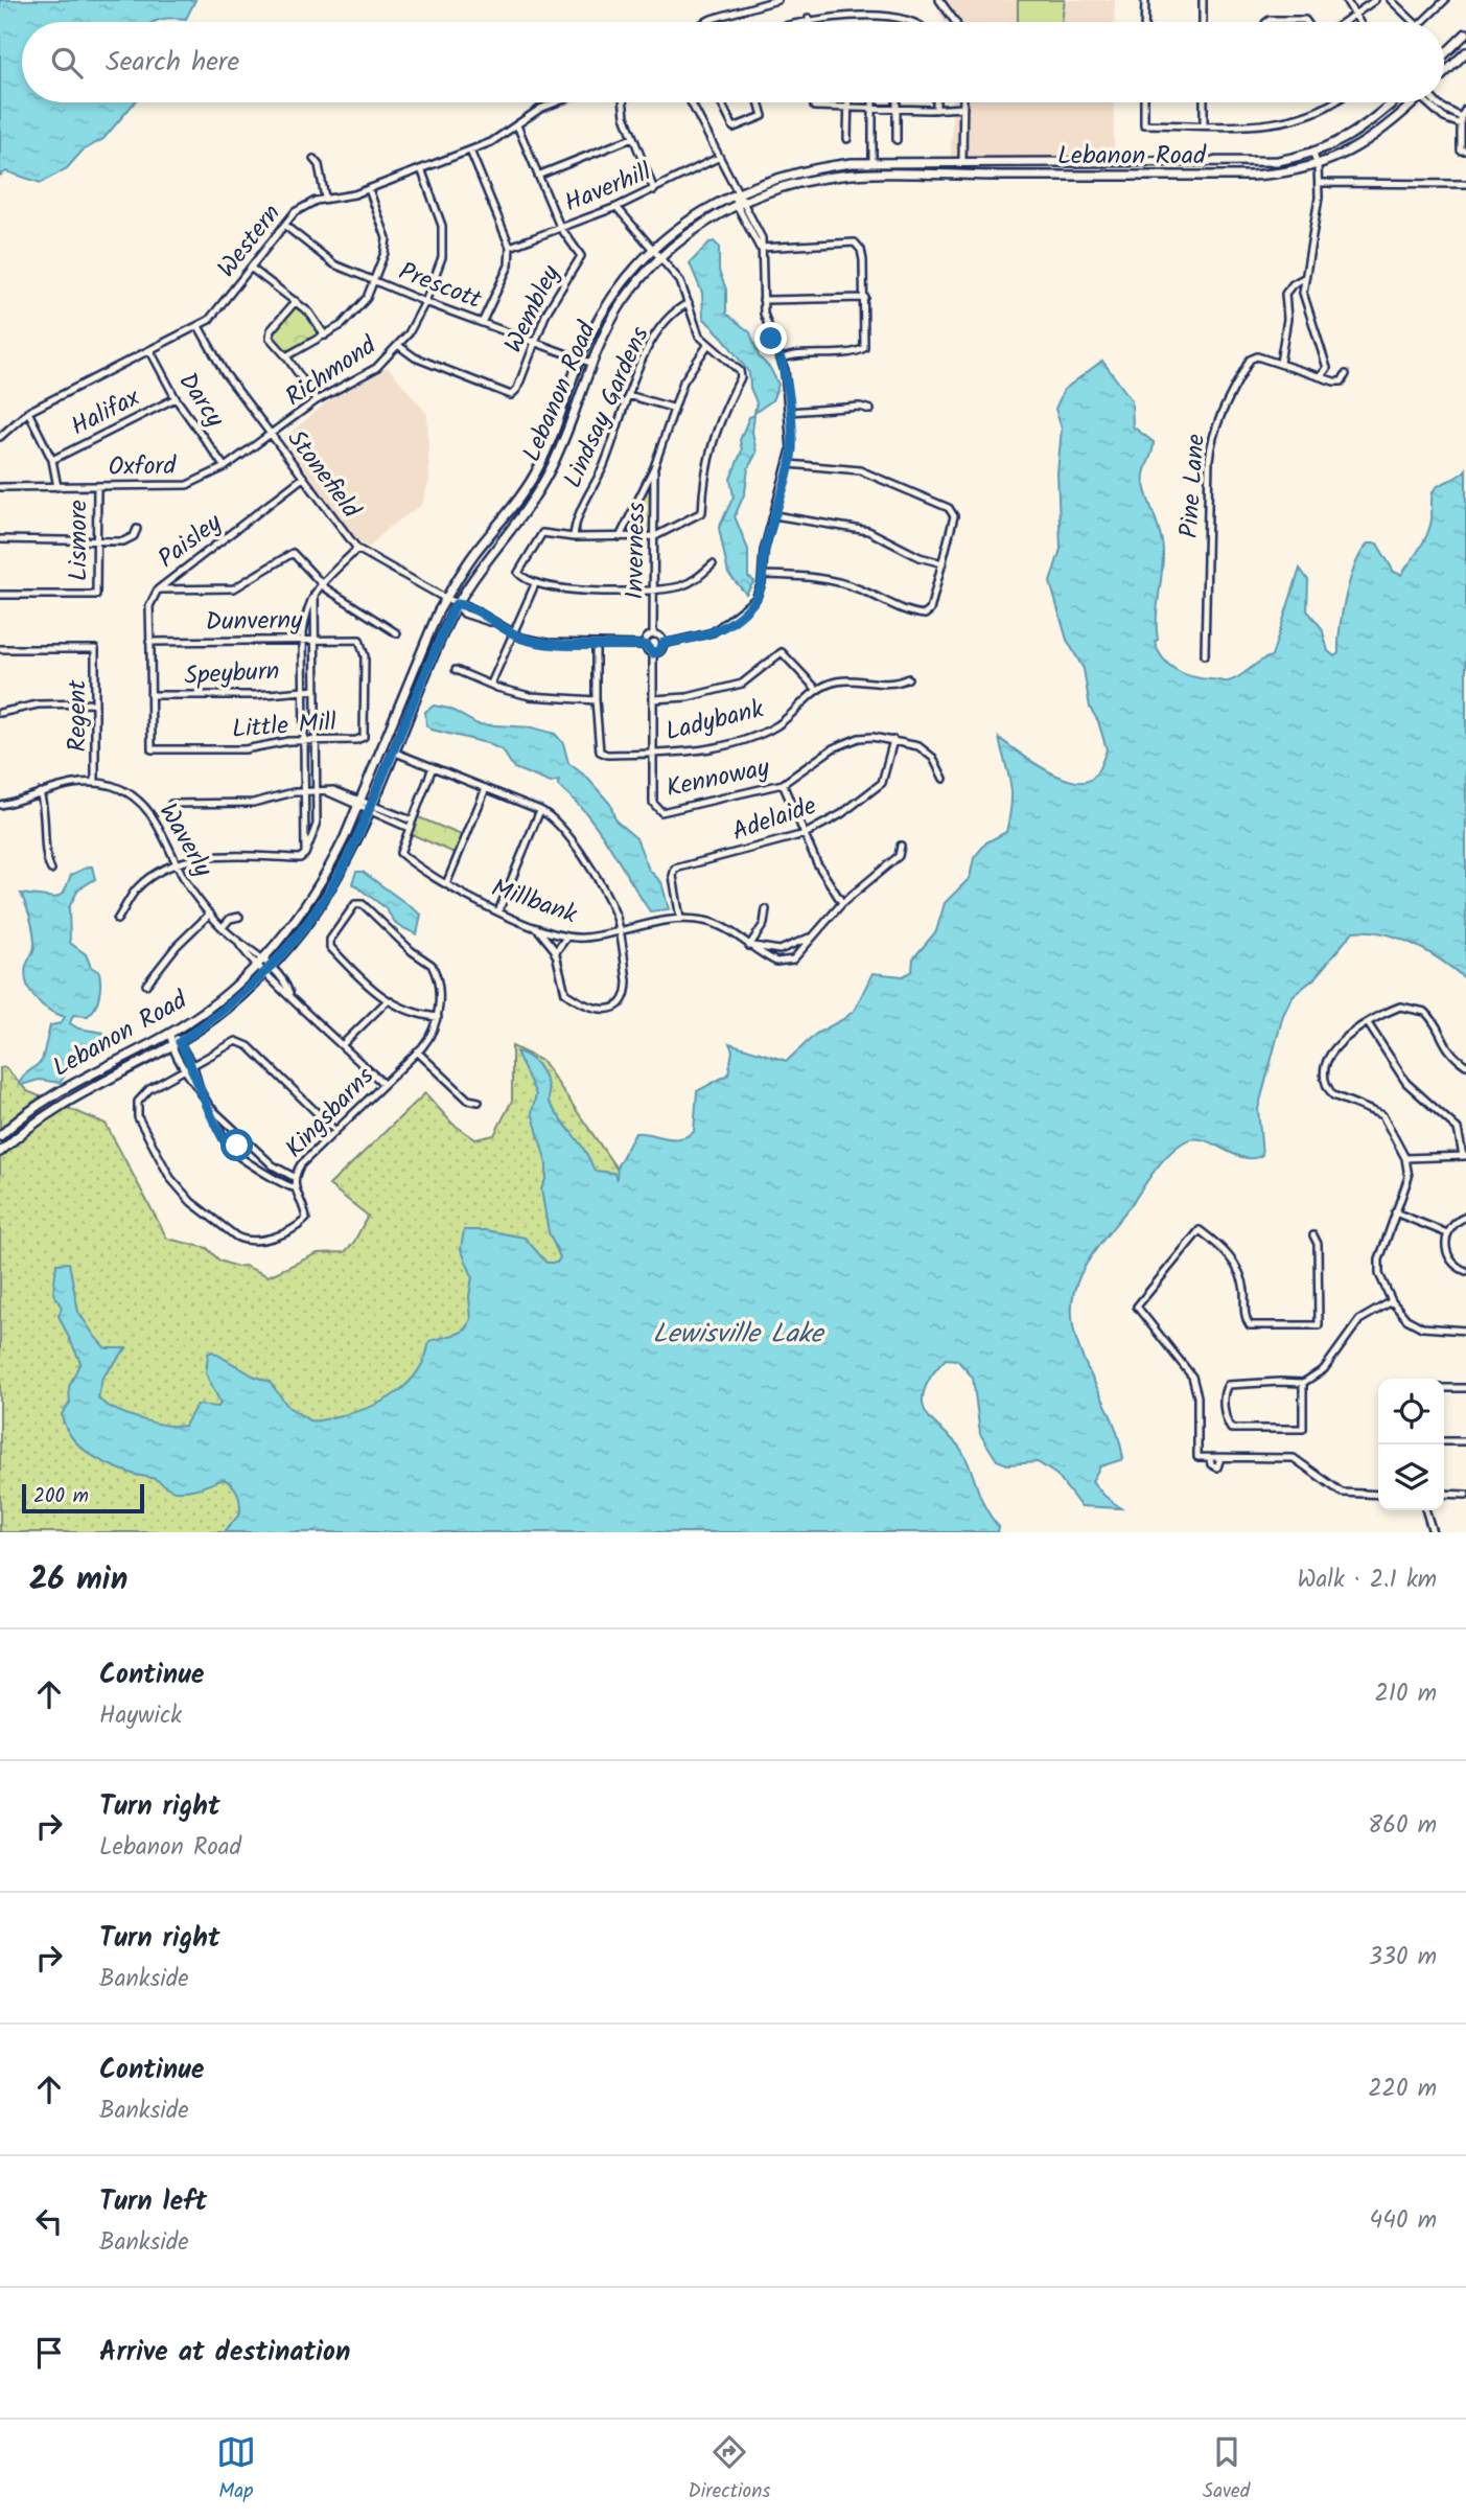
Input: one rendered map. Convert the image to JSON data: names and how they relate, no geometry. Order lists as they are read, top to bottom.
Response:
{
  "streets": {
    "main road": ["Lebanon Road"],
    "street": [
      "Haverhill",
      "Western",
      "Prescott",
      "Wembley",
      "Richmond",
      "Darcy",
      "Lindsay Gardens",
      "Halifax",
      "Oxford",
      "Stonefield",
      "Pine Lane",
      "Lismore",
      "Paisley",
      "Inverness",
      "Dunverny",
      "Speyburn",
      "Regent",
      "Ladybank",
      "Little Mill",
      "Kennoway",
      "Adelaide",
      "Waverly",
      "Millbank",
      "Kingsbarns"
    ]
  },
  "crossings": [
    ["Lebanon Road", "Prescott"],
    ["Lebanon Road", "Stonefield"],
    ["Lebanon Road", "Waverly"],
    ["Haverhill", "Wembley"],
    ["Western", "Prescott"],
    ["Western", "Wembley"],
    ["Western", "Richmond"],
    ["Western", "Darcy"],
    ["Western", "Stonefield"],
    ["Prescott", "Wembley"],
    ["Prescott", "Richmond"],
    ["Wembley", "Richmond"],
    ["Richmond", "Oxford"],
    ["Richmond", "Stonefield"],
    ["Darcy", "Halifax"],
    ["Darcy", "Oxford"],
    ["Oxford", "Stonefield"],
    ["Oxford", "Lismore"],
    ["Stonefield", "Paisley"],
    ["Stonefield", "Inverness"],
    ["Paisley", "Dunverny"],
    ["Paisley", "Speyburn"],
    ["Paisley", "Little Mill"],
    ["Dunverny", "Little Mill"],
    ["Regent", "Waverly"],
    ["Ladybank", "Kennoway"],
    ["Kennoway", "Adelaide"],
    ["Adelaide", "Millbank"]
  ],
  "water": ["Lewisville Lake"],
  "scale_bar": "200 m",
  "page": {
    "search": "Search here",
    "scale": "200 m",
    "heading": ["26 min", "Walk · 2.1 km"],
    "list": [
      ["Continue", "Haywick", "210 m"],
      ["Turn right", "Lebanon Road", "860 m"],
      ["Turn right", "Bankside", "330 m"],
      ["Continue", "Bankside", "220 m"],
      ["Turn left", "Bankside", "440 m"],
      "Arrive at destination"
    ],
    "nav": ["Map", "Directions", "Saved"]
  }
}
